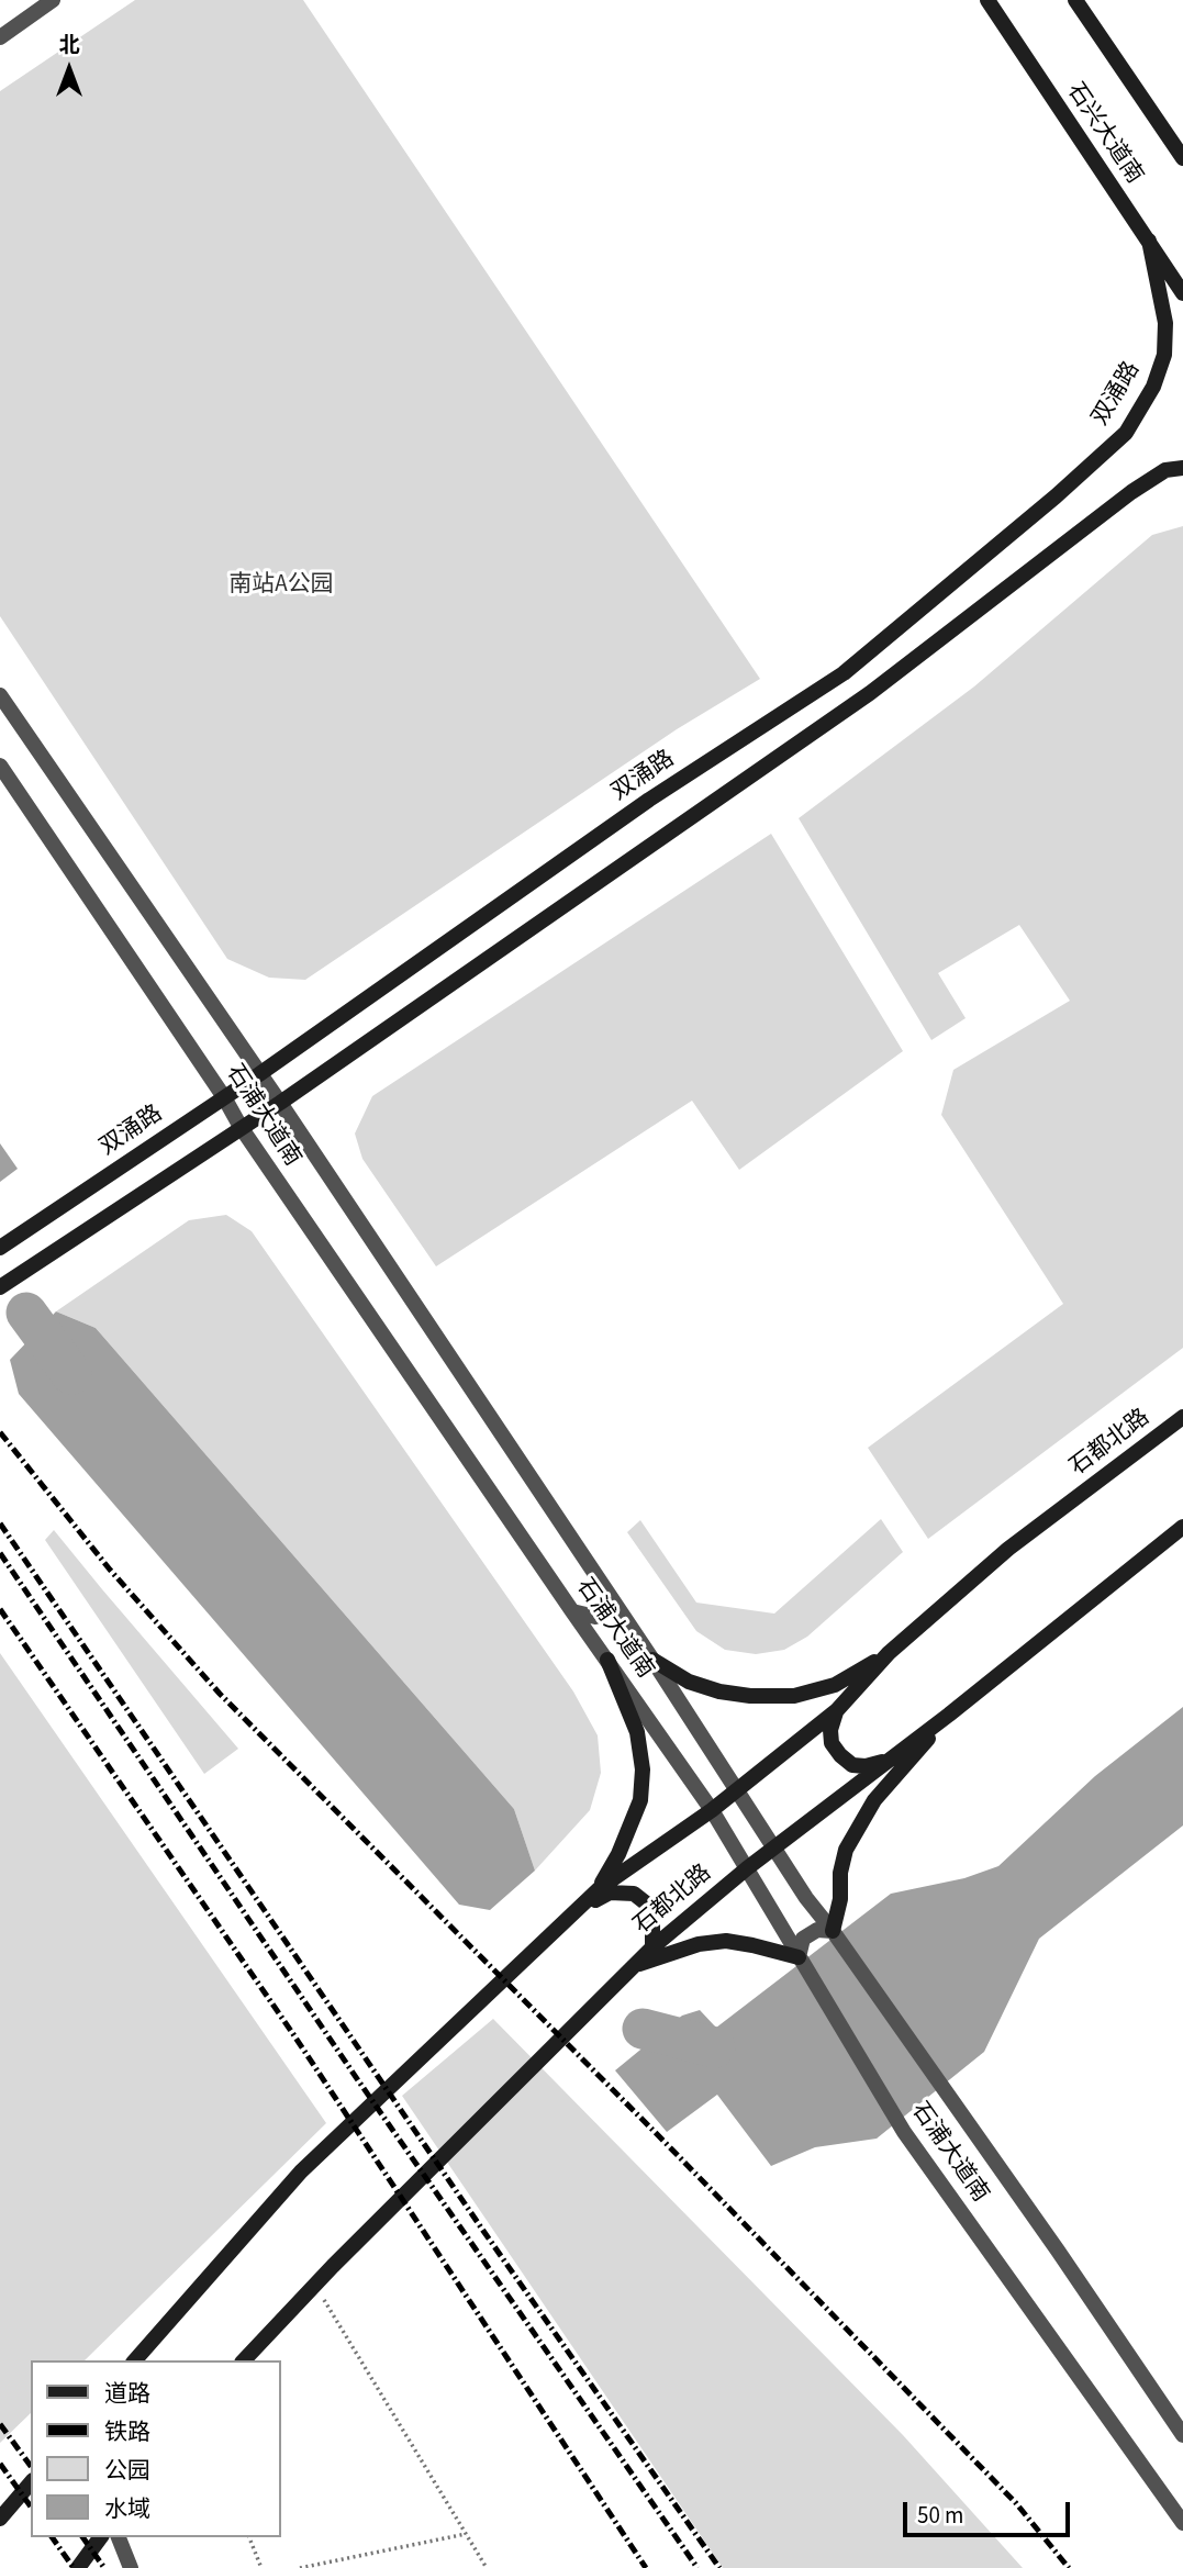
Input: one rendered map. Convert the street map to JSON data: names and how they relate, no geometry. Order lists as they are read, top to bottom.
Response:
{
  "streets": {
    "main road": ["石兴大道南", "双涌路", "石都北路"],
    "street": ["石浦大道南"]
  },
  "crossings": [
    ["石兴大道南", "双涌路"],
    ["双涌路", "石浦大道南"],
    ["石浦大道南", "石都北路"]
  ],
  "parks": ["南站A公园"],
  "legend": [
    "道路",
    "铁路",
    "公园",
    "水域"
  ],
  "scale_bar": "50 m",
  "north": "top"
}
